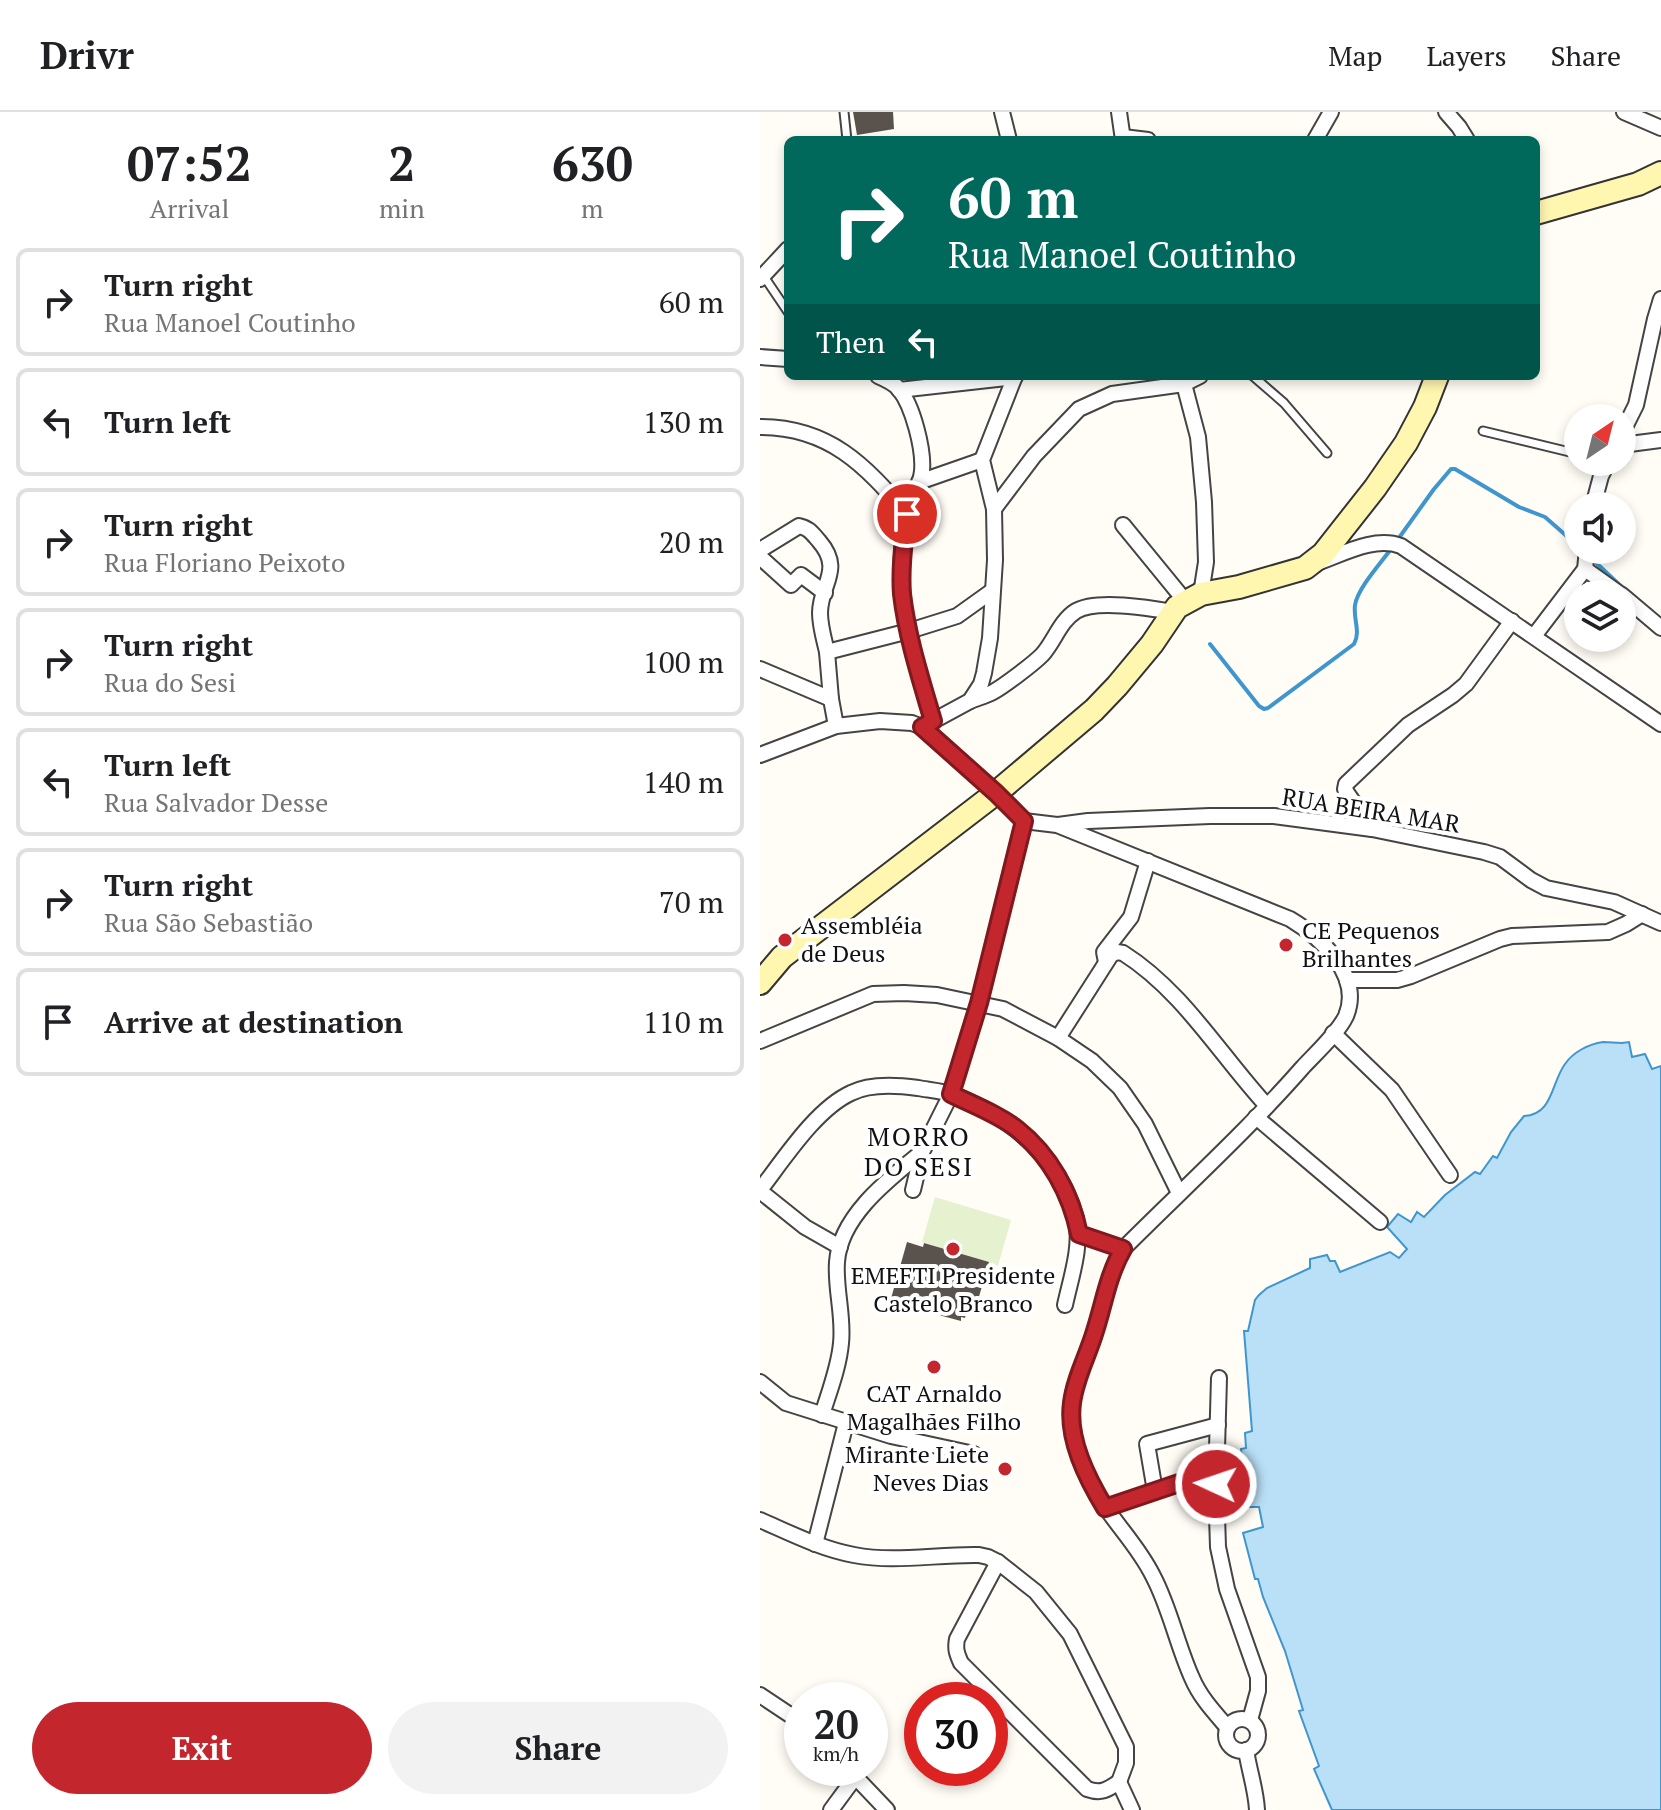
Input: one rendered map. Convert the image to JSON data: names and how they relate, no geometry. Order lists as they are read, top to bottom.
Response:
{
  "streets": {
    "street": ["RUA BEIRA MAR"]
  },
  "districts": ["MORRO DO SESI"],
  "places": [
    "Assembléia de Deus",
    "CE Pequenos Brilhantes",
    "EMEFTI Presidente Castelo Branco",
    "CAT Arnaldo Magalhães Filho",
    "Mirante Liete Neves Dias"
  ],
  "north": "top right",
  "page": {
    "header": "Drivr",
    "nav": ["Map", "Layers", "Share"],
    "eta": [
      "07:52",
      "Arrival",
      "2",
      "min",
      "630",
      "m"
    ],
    "turn": ["60 m", "Rua Manoel Coutinho"],
    "list": [
      {
        "name": "Turn right",
        "note": "Rua Manoel Coutinho",
        "value": "60 m"
      },
      {
        "name": "Turn left",
        "value": "130 m"
      },
      {
        "name": "Turn right",
        "note": "Rua Floriano Peixoto",
        "value": "20 m"
      },
      {
        "name": "Turn right",
        "note": "Rua do Sesi",
        "value": "100 m"
      },
      {
        "name": "Turn left",
        "note": "Rua Salvador Desse",
        "value": "140 m"
      },
      {
        "name": "Turn right",
        "note": "Rua São Sebastião",
        "value": "70 m"
      },
      {
        "name": "Arrive at destination",
        "value": "110 m"
      }
    ],
    "then": "Then",
    "speed": "20 km/h",
    "limit": "30",
    "buttons": ["Exit", "Share"]
  }
}
